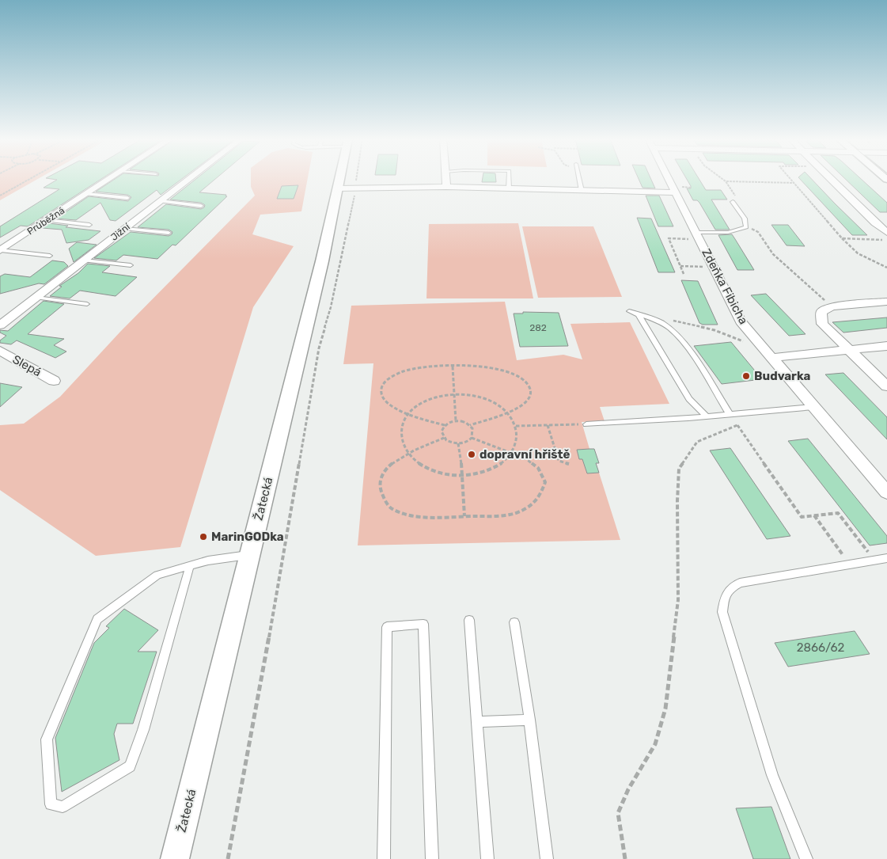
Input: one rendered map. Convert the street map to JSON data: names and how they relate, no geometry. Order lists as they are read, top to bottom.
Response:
{
  "streets": {
    "street": [
      "Průběžná",
      "Jižní",
      "Zdeňka Fibicha",
      "Slepá",
      "Žatecká"
    ]
  },
  "places": ["Budvarka", "dopravní hřiště", "MarinGODka"],
  "house_numbers": ["282", "2866/62"]
}
